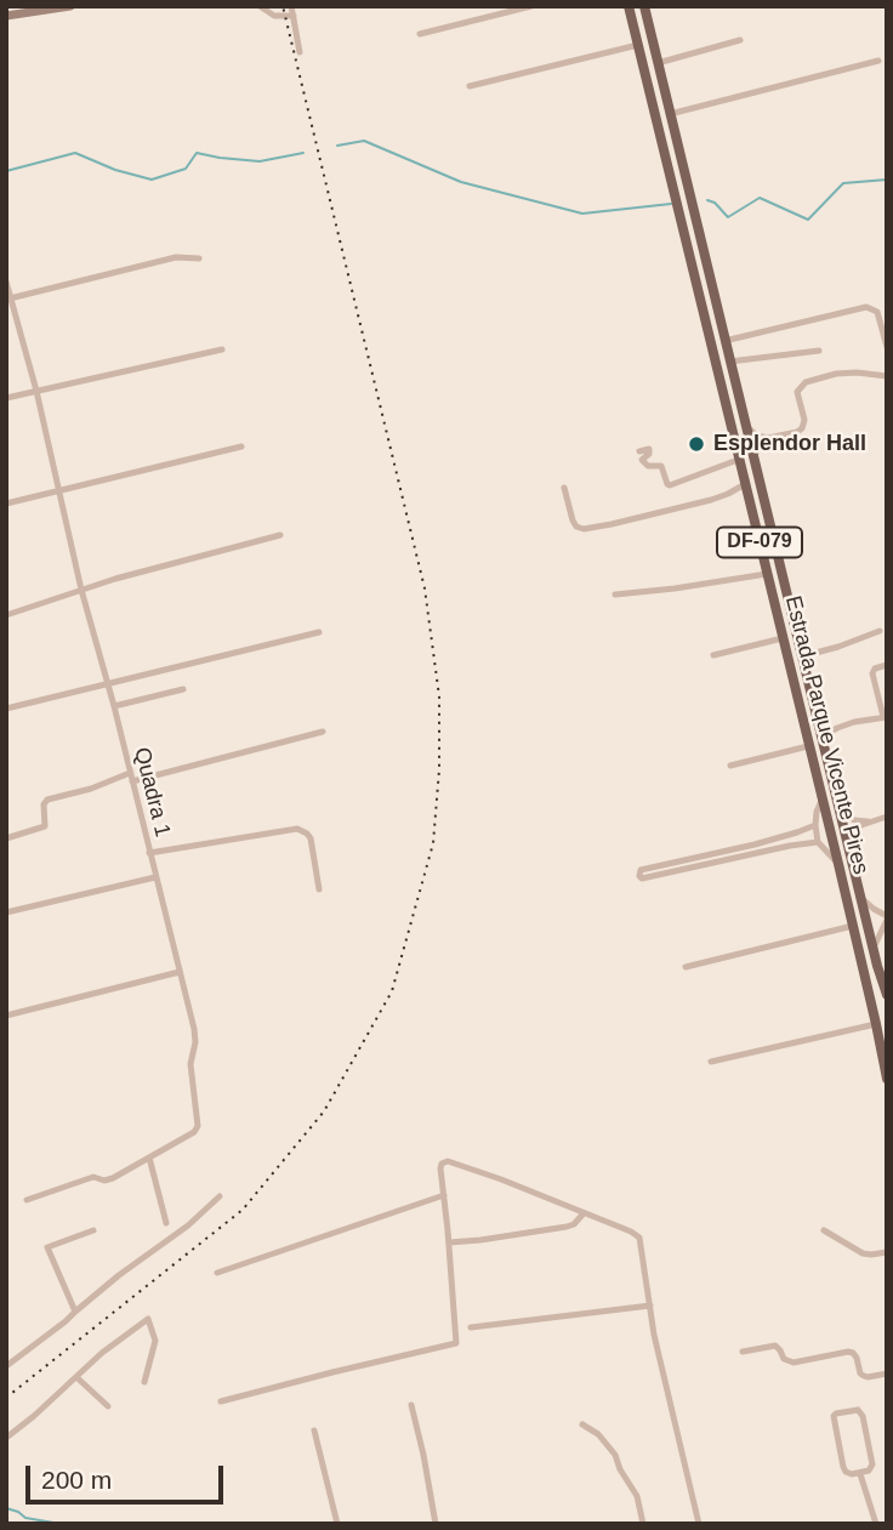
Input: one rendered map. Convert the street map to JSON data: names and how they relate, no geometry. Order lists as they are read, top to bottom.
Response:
{
  "streets": {
    "main road": ["DF-079", "Estrada Parque Vicente Pires"],
    "street": ["Quadra 1"]
  },
  "places": ["Esplendor Hall"],
  "scale_bar": "200 m"
}
